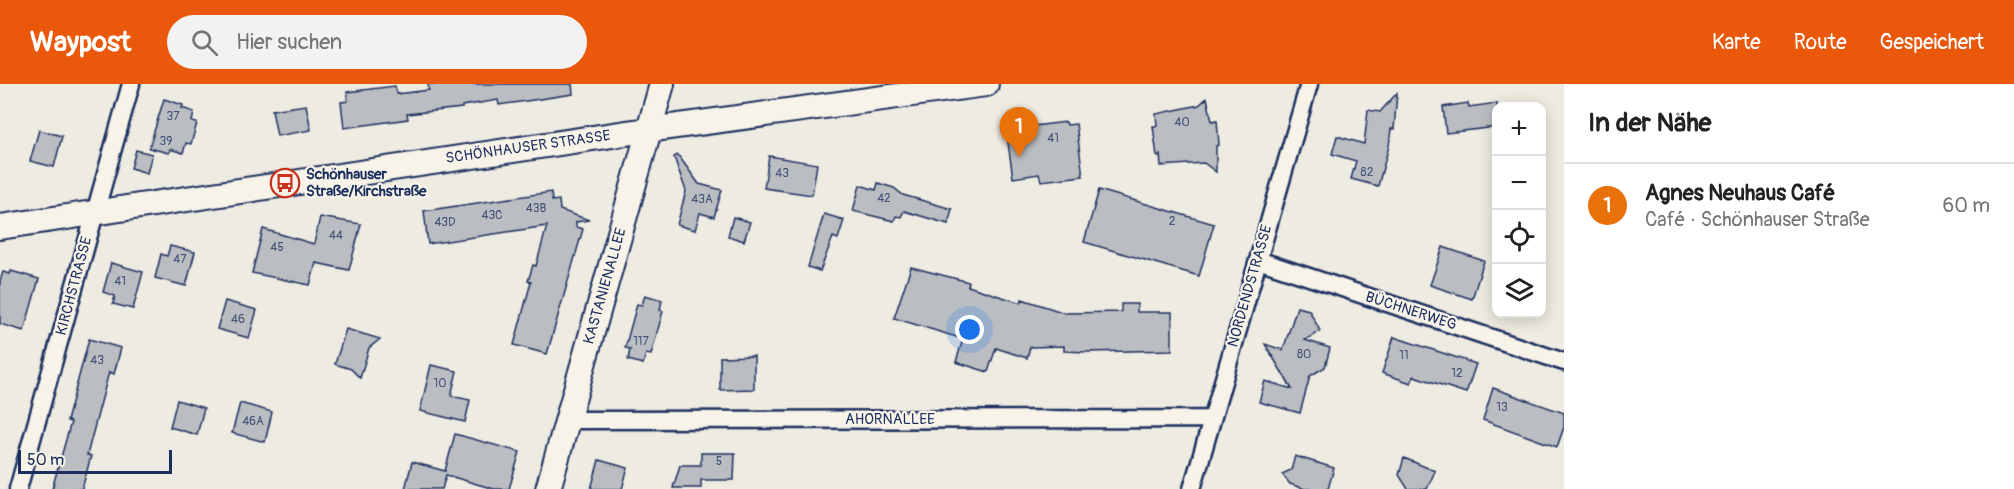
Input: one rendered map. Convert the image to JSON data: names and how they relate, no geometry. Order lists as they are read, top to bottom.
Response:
{
  "streets": {
    "street": [
      "SCHÖNHAUSER STRASSE",
      "KIRCHSTRASSE",
      "KASTANIENALLEE",
      "NORDENDSTRASSE",
      "BÜCHNERWEG",
      "AHORNALLEE"
    ]
  },
  "crossings": [
    ["SCHÖNHAUSER STRASSE", "KIRCHSTRASSE"],
    ["SCHÖNHAUSER STRASSE", "KASTANIENALLEE"],
    ["KASTANIENALLEE", "AHORNALLEE"],
    ["NORDENDSTRASSE", "BÜCHNERWEG"],
    ["NORDENDSTRASSE", "AHORNALLEE"]
  ],
  "places": {
    "bus stop": ["Schönhauser Straße/Kirchstraße"]
  },
  "house_numbers": [
    "37",
    "40",
    "41",
    "39",
    "82",
    "43",
    "42",
    "43A",
    "43B",
    "43C",
    "2",
    "43D",
    "44",
    "45",
    "47",
    "41",
    "46",
    "117",
    "80",
    "11",
    "43",
    "12",
    "10",
    "13",
    "46A",
    "5"
  ],
  "scale_bar": "50 m",
  "page": {
    "header": "Waypost",
    "search": "Hier suchen",
    "nav": ["Karte", "Route", "Gespeichert"],
    "heading": "In der Nähe",
    "map_buttons": ["+", "−"],
    "pins": "1",
    "list": [
      {
        "mark": "1",
        "name": "Agnes Neuhaus Café",
        "note": "Café · Schönhauser Straße",
        "value": "60 m"
      }
    ],
    "scale": "50 m"
  }
}
